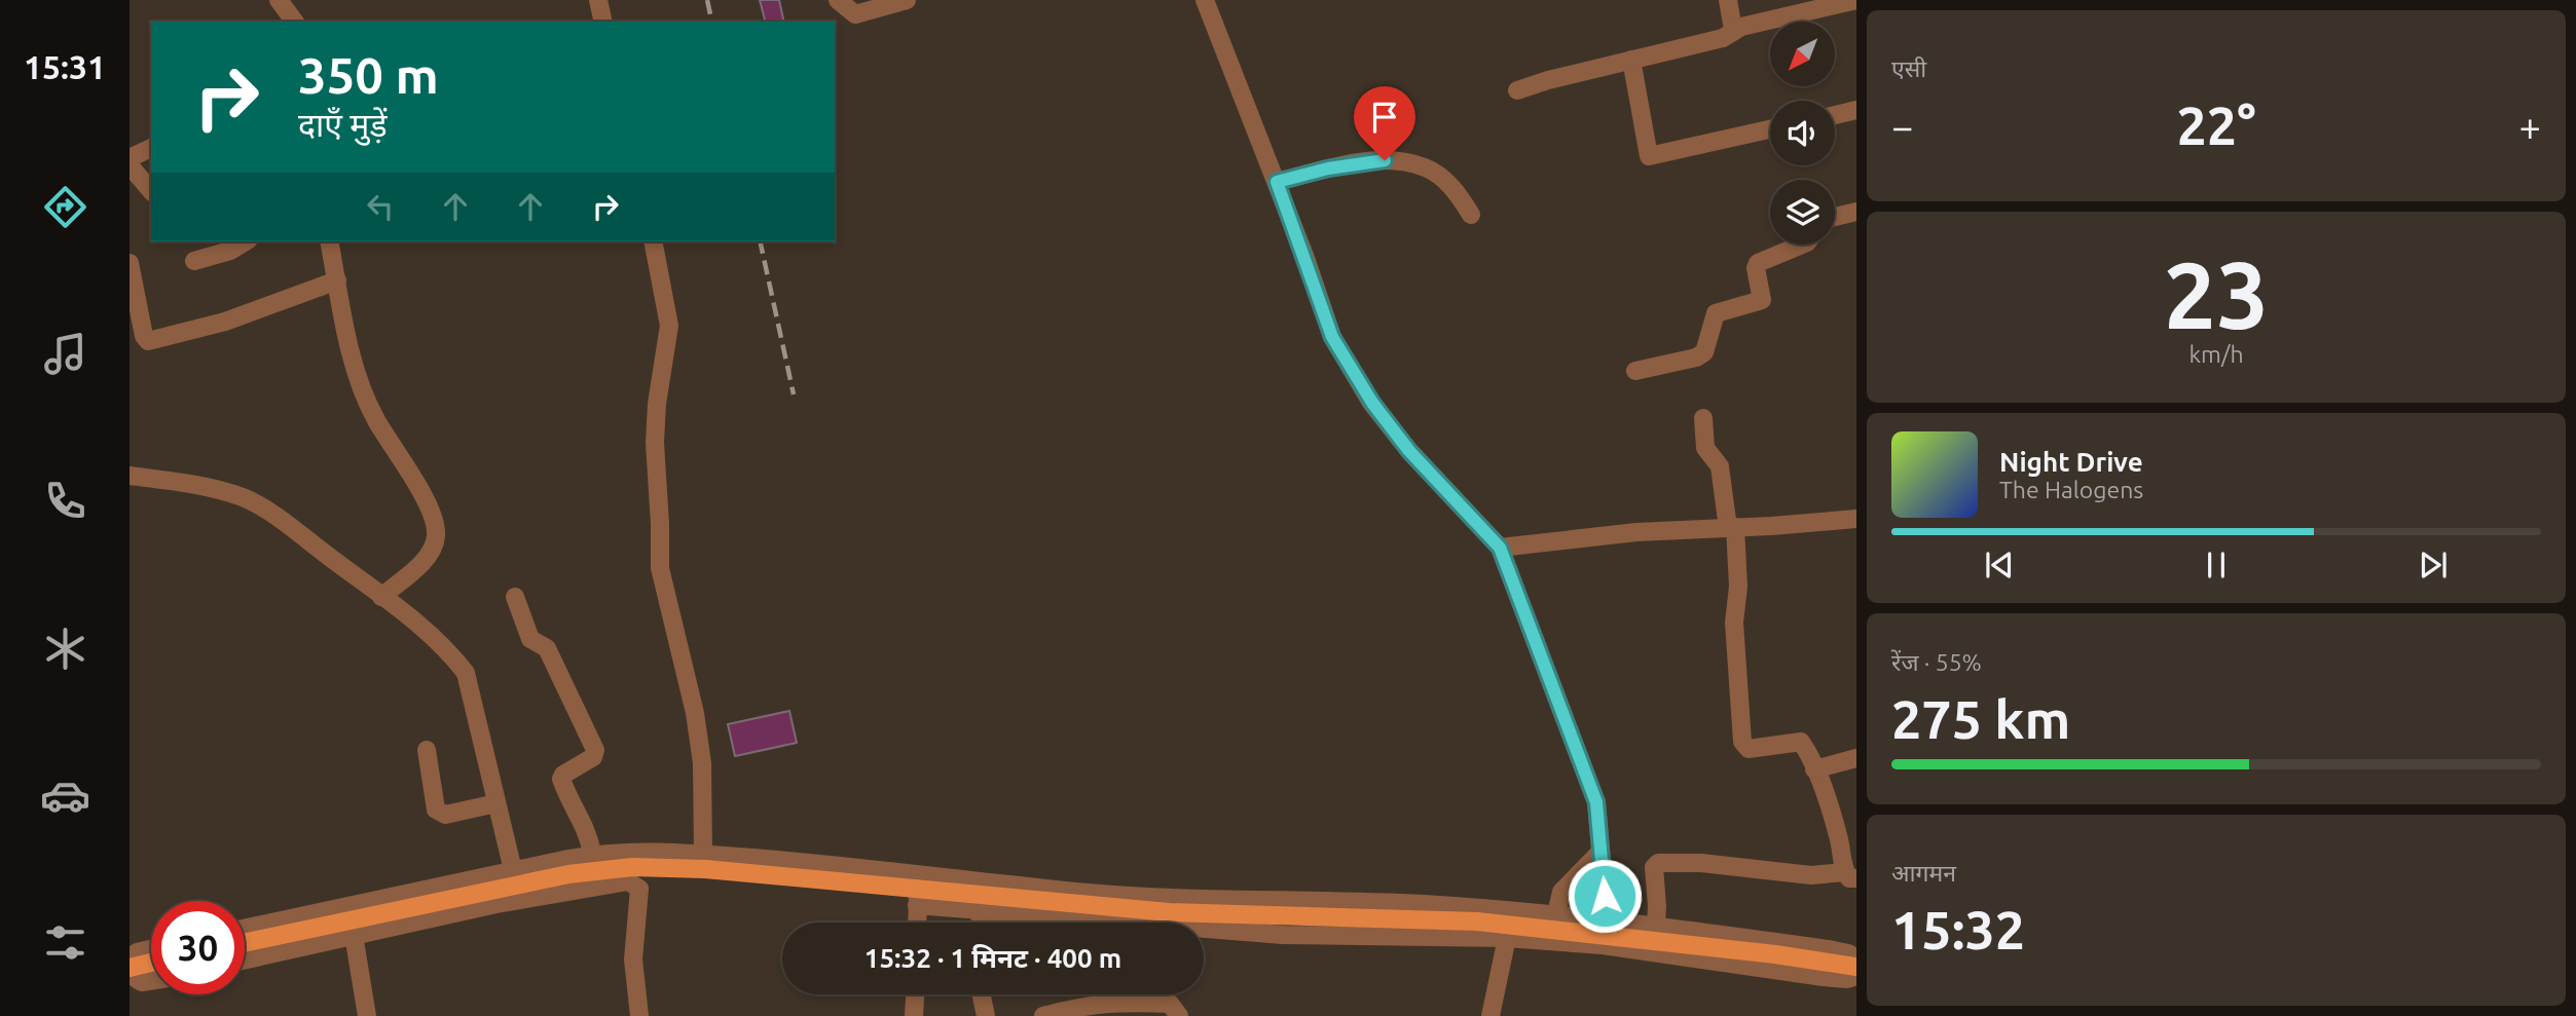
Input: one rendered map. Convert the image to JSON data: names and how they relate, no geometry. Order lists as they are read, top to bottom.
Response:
{
  "north": "bottom left",
  "page": {
    "tabs": "15:31",
    "tile": [
      "एसी",
      ["23", "km/h"],
      ["रेंज · 55%", "275 km"],
      ["आगमन", "15:32"]
    ],
    "turn": ["350 m", "दाएँ मुड़ें"],
    "heat": ["−", "22°", "+"],
    "song": ["Night Drive", "The Halogens"],
    "limit": "30",
    "trip": "15:32 · 1 मिनट · 400 m"
  }
}
